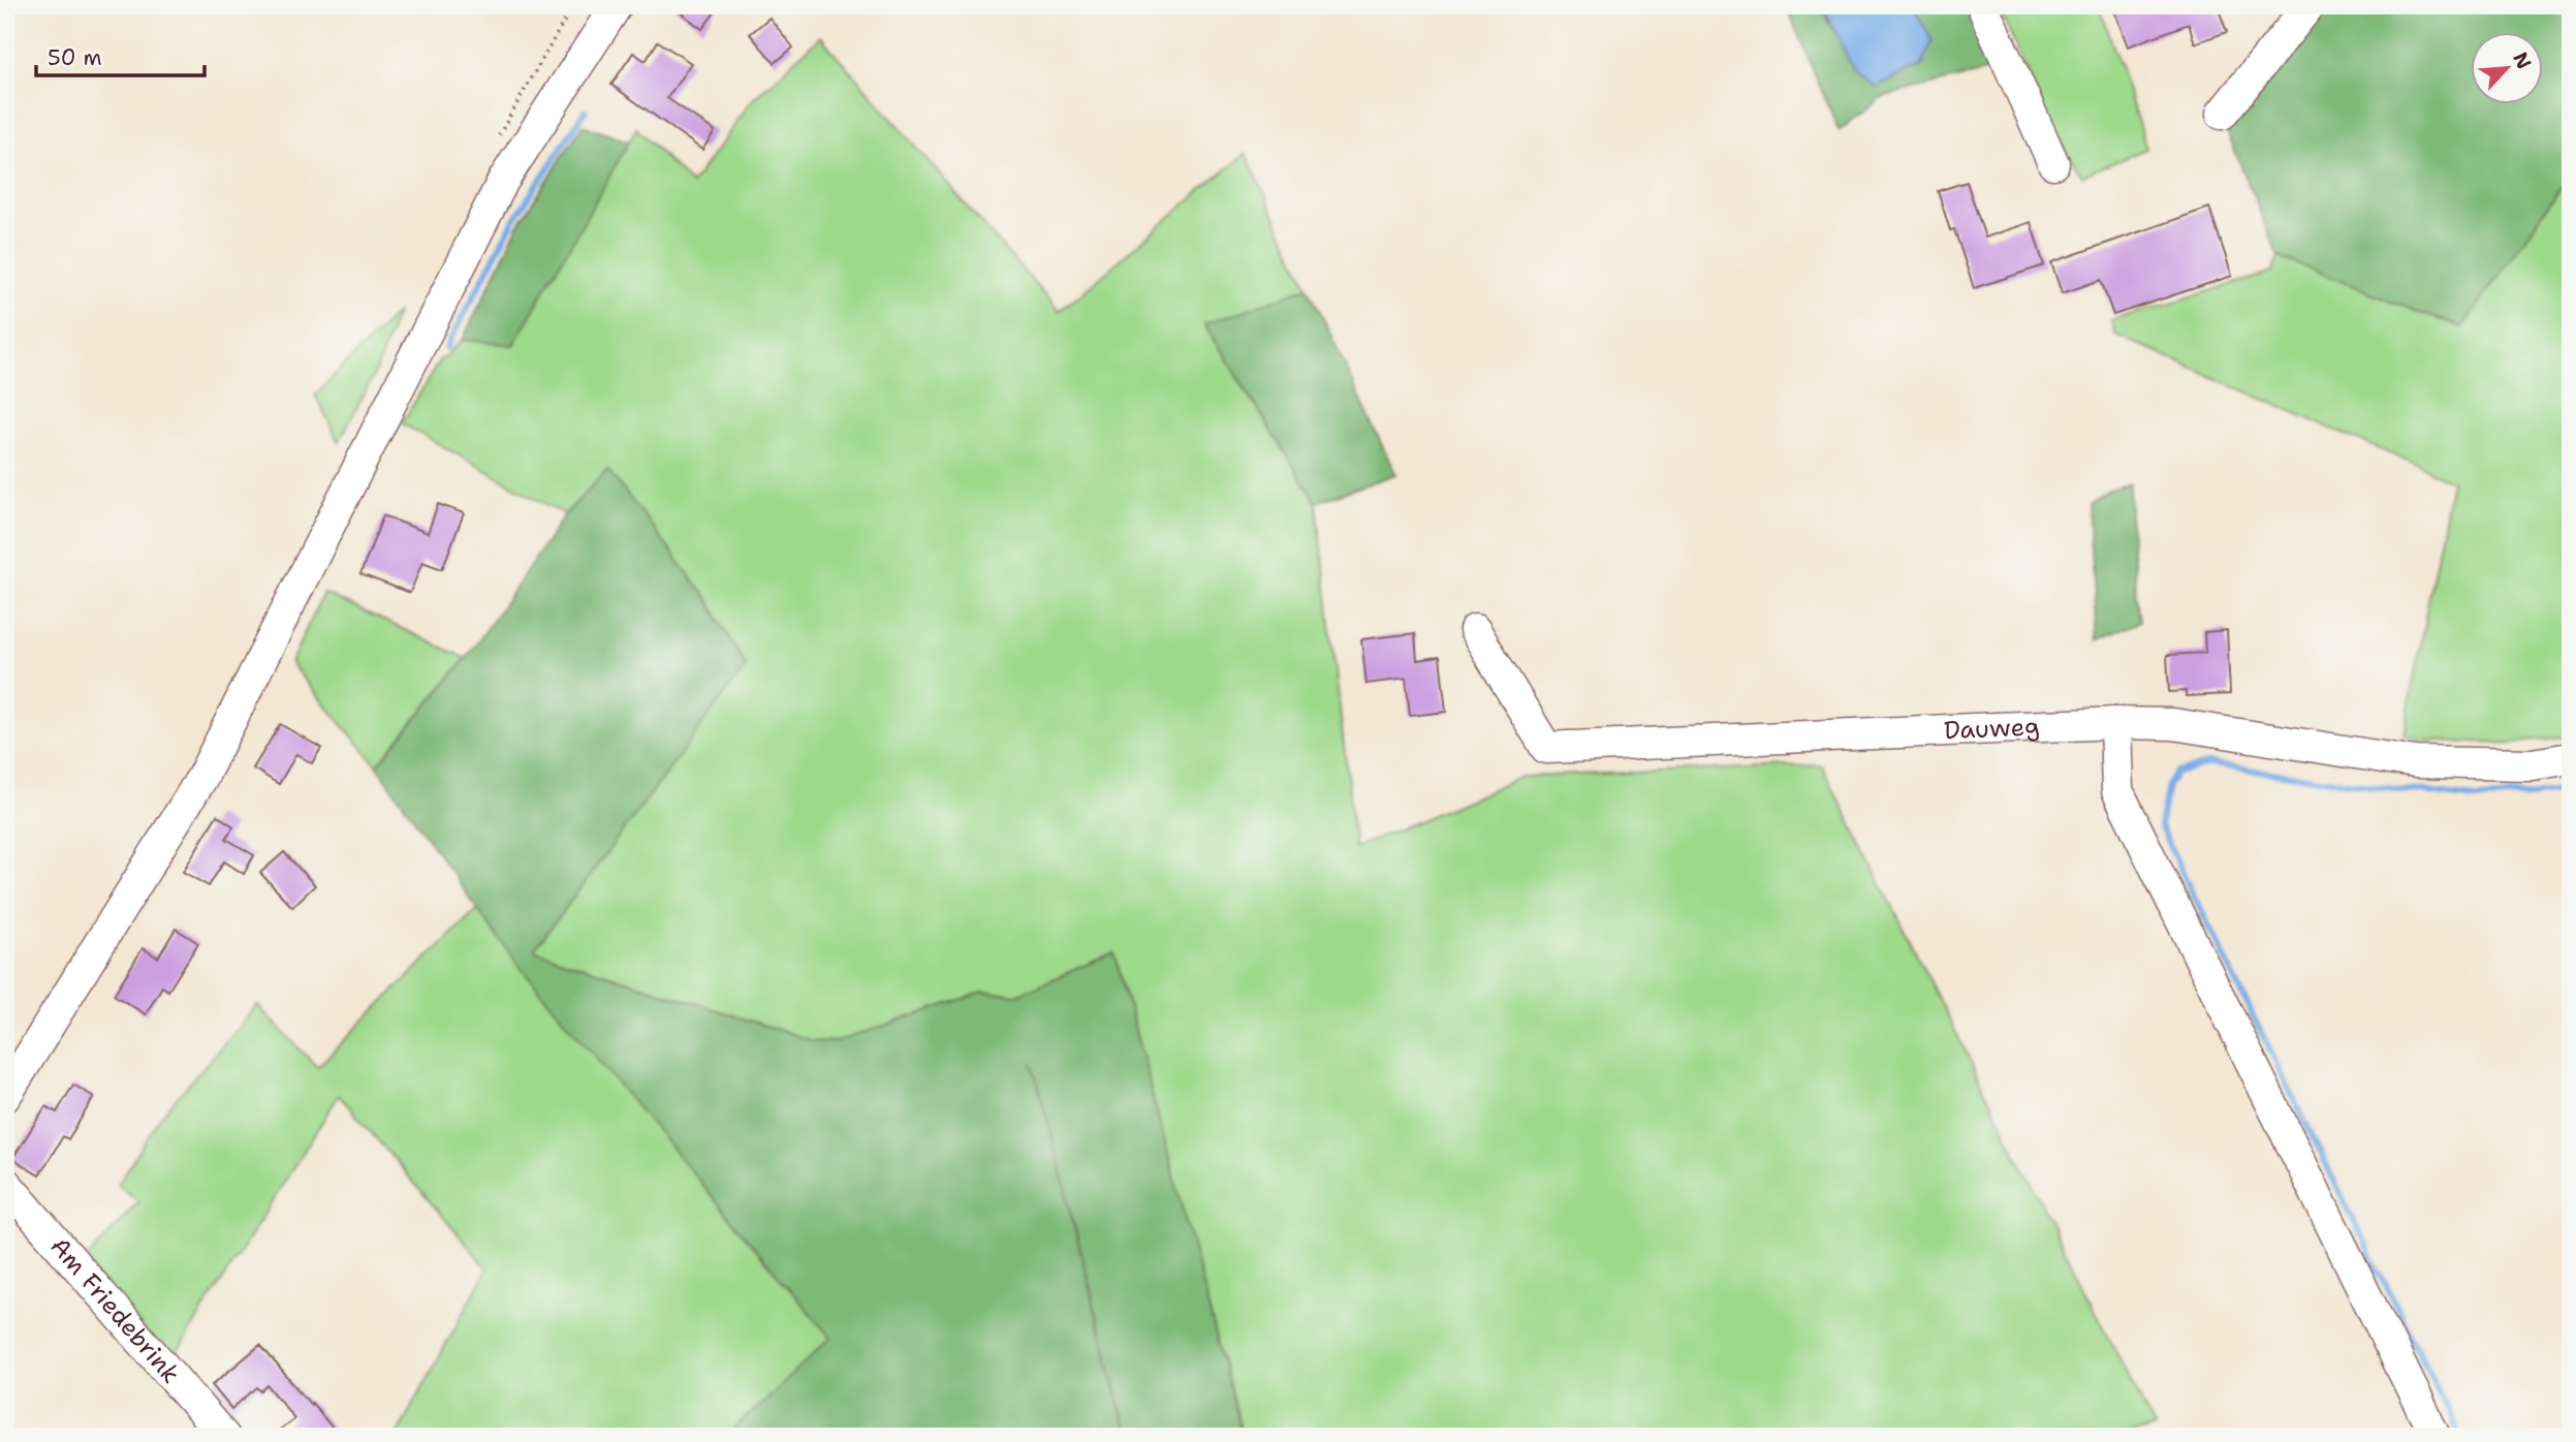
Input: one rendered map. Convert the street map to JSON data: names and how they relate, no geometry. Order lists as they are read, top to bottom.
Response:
{
  "streets": {
    "street": ["Dauweg", "Am Friedebrink"]
  },
  "scale_bar": "50 m",
  "north": "top right"
}
